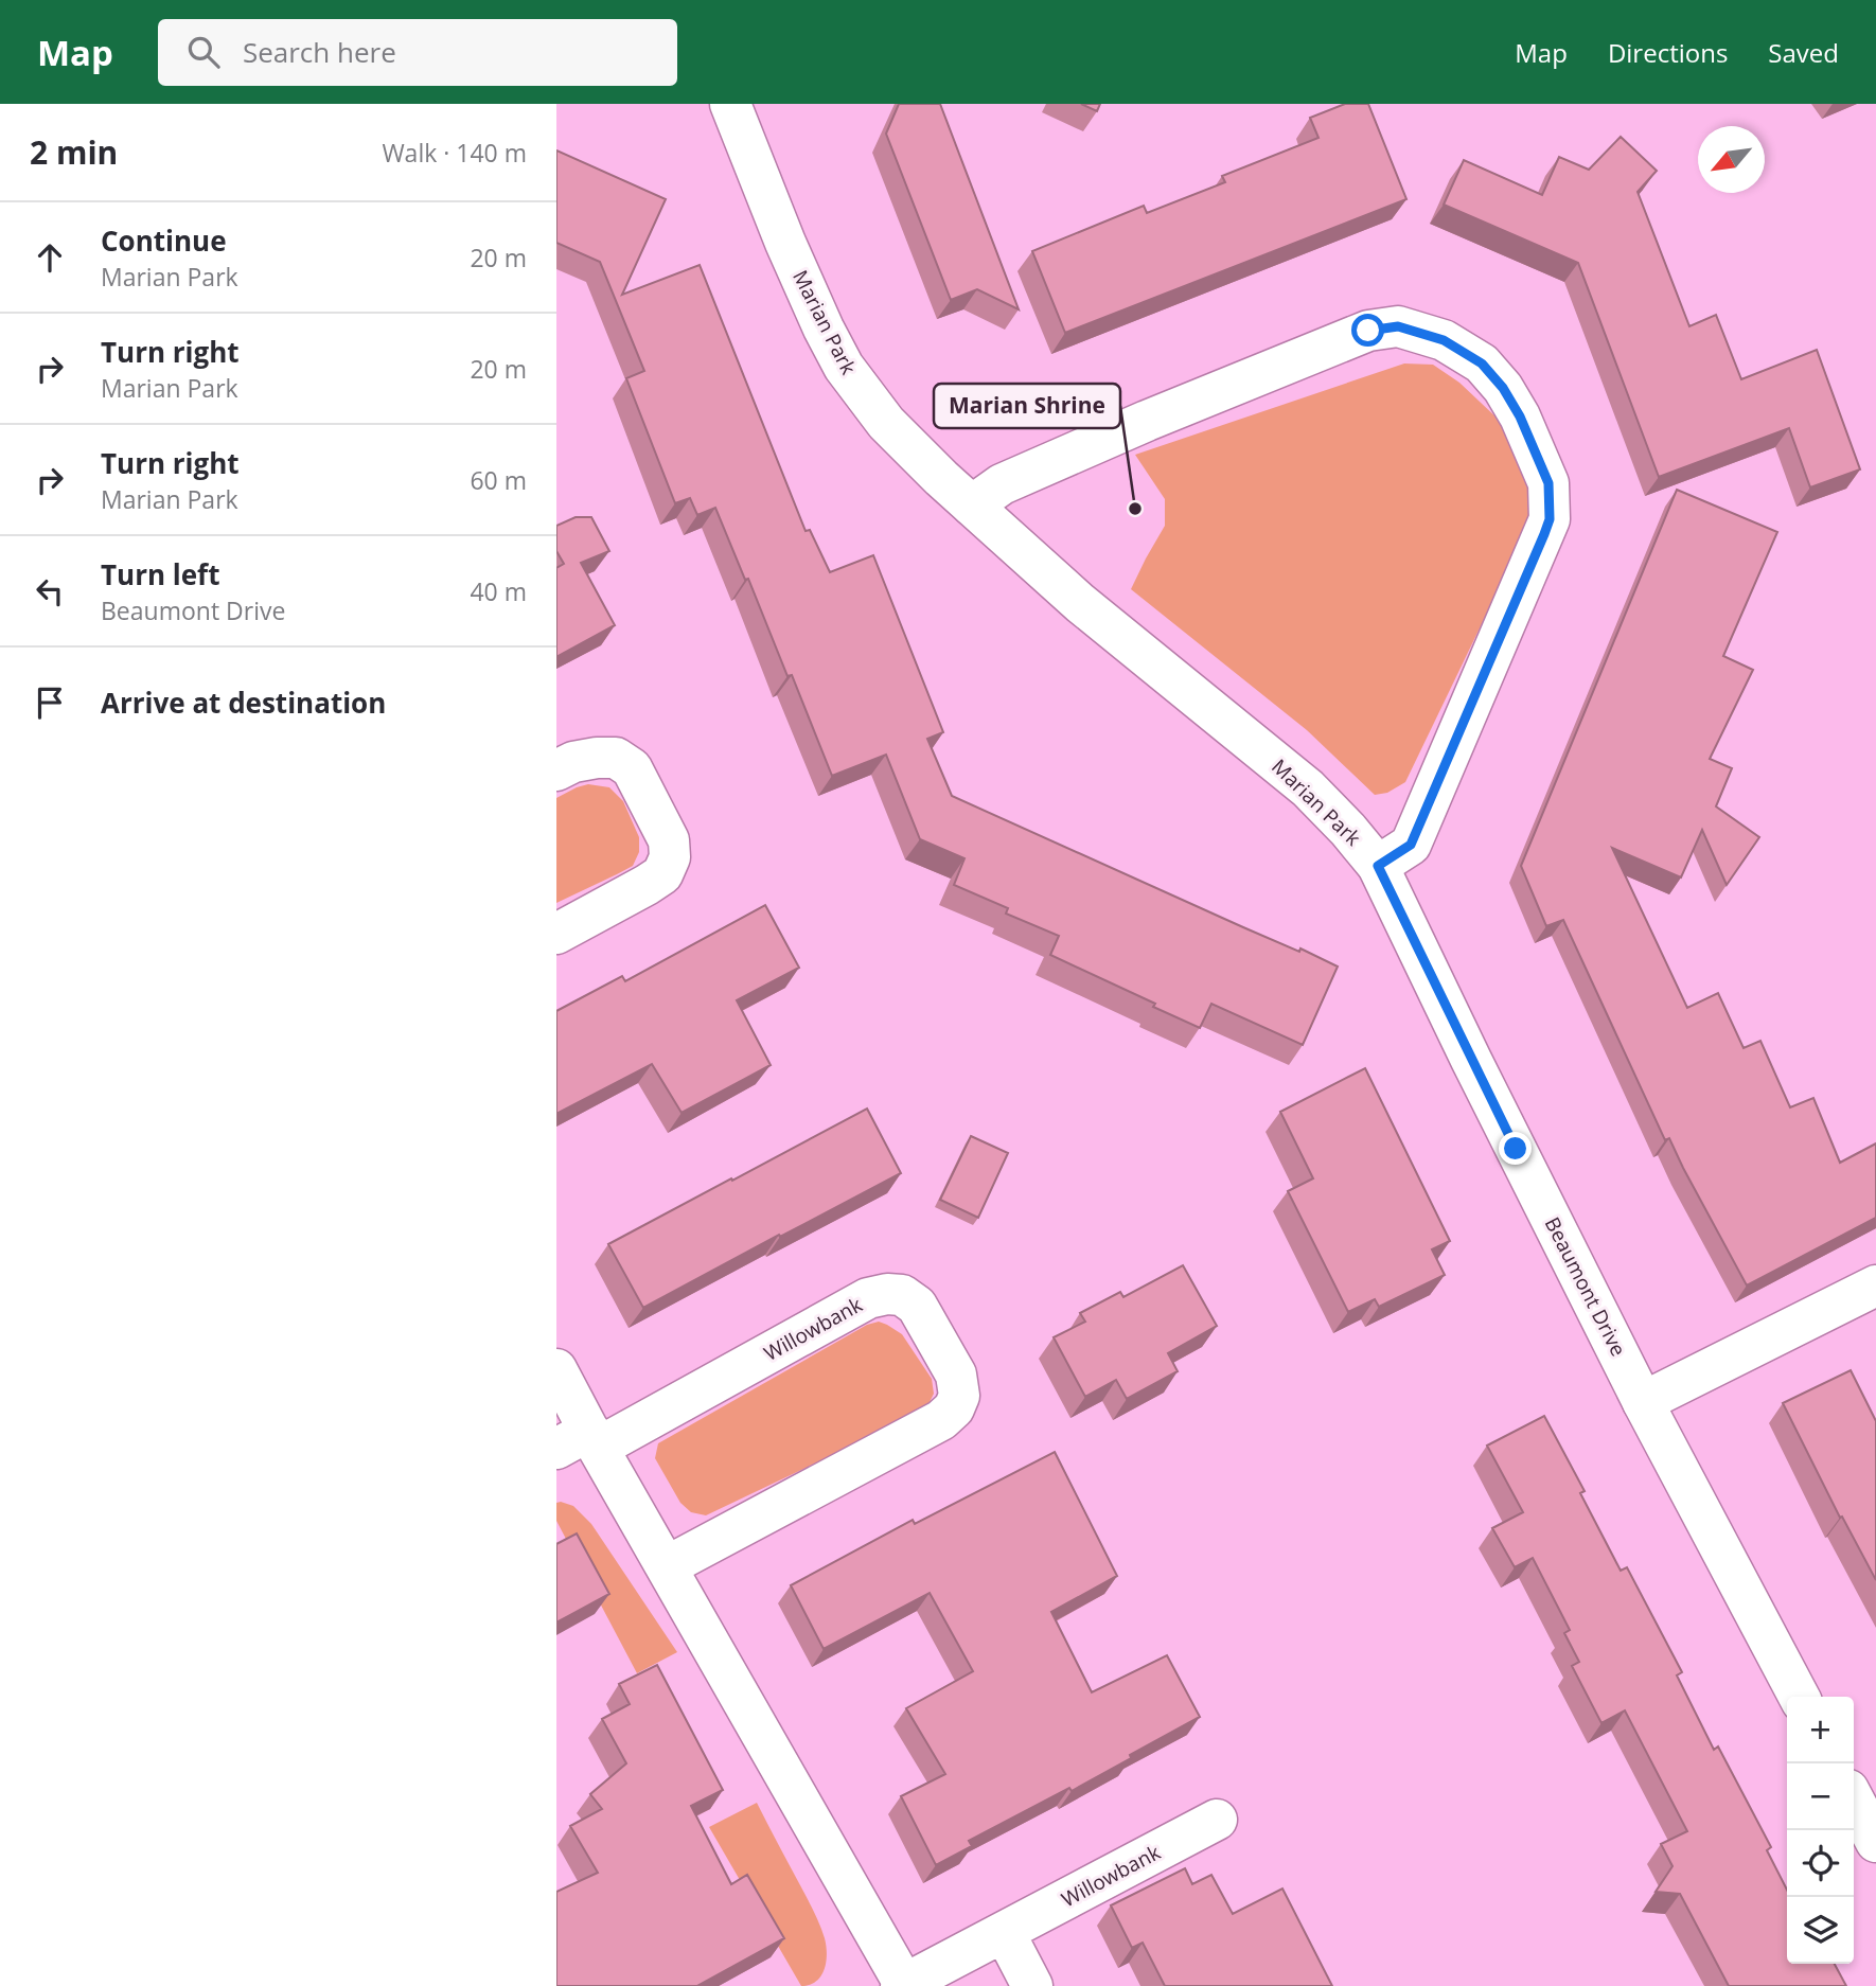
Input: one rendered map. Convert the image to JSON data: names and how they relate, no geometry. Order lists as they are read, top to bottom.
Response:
{
  "streets": {
    "street": ["Marian Park", "Beaumont Drive", "Willowbank"]
  },
  "crossings": [
    ["Marian Park", "Beaumont Drive"]
  ],
  "places": ["Marian Shrine"],
  "north": "bottom left",
  "page": {
    "header": "Map",
    "search": "Search here",
    "nav": ["Map", "Directions", "Saved"],
    "heading": ["2 min", "Walk · 140 m"],
    "list": [
      ["Continue", "Marian Park", "20 m"],
      ["Turn right", "Marian Park", "20 m"],
      ["Turn right", "Marian Park", "60 m"],
      ["Turn left", "Beaumont Drive", "40 m"],
      "Arrive at destination"
    ],
    "map_buttons": ["+", "−"]
  }
}
